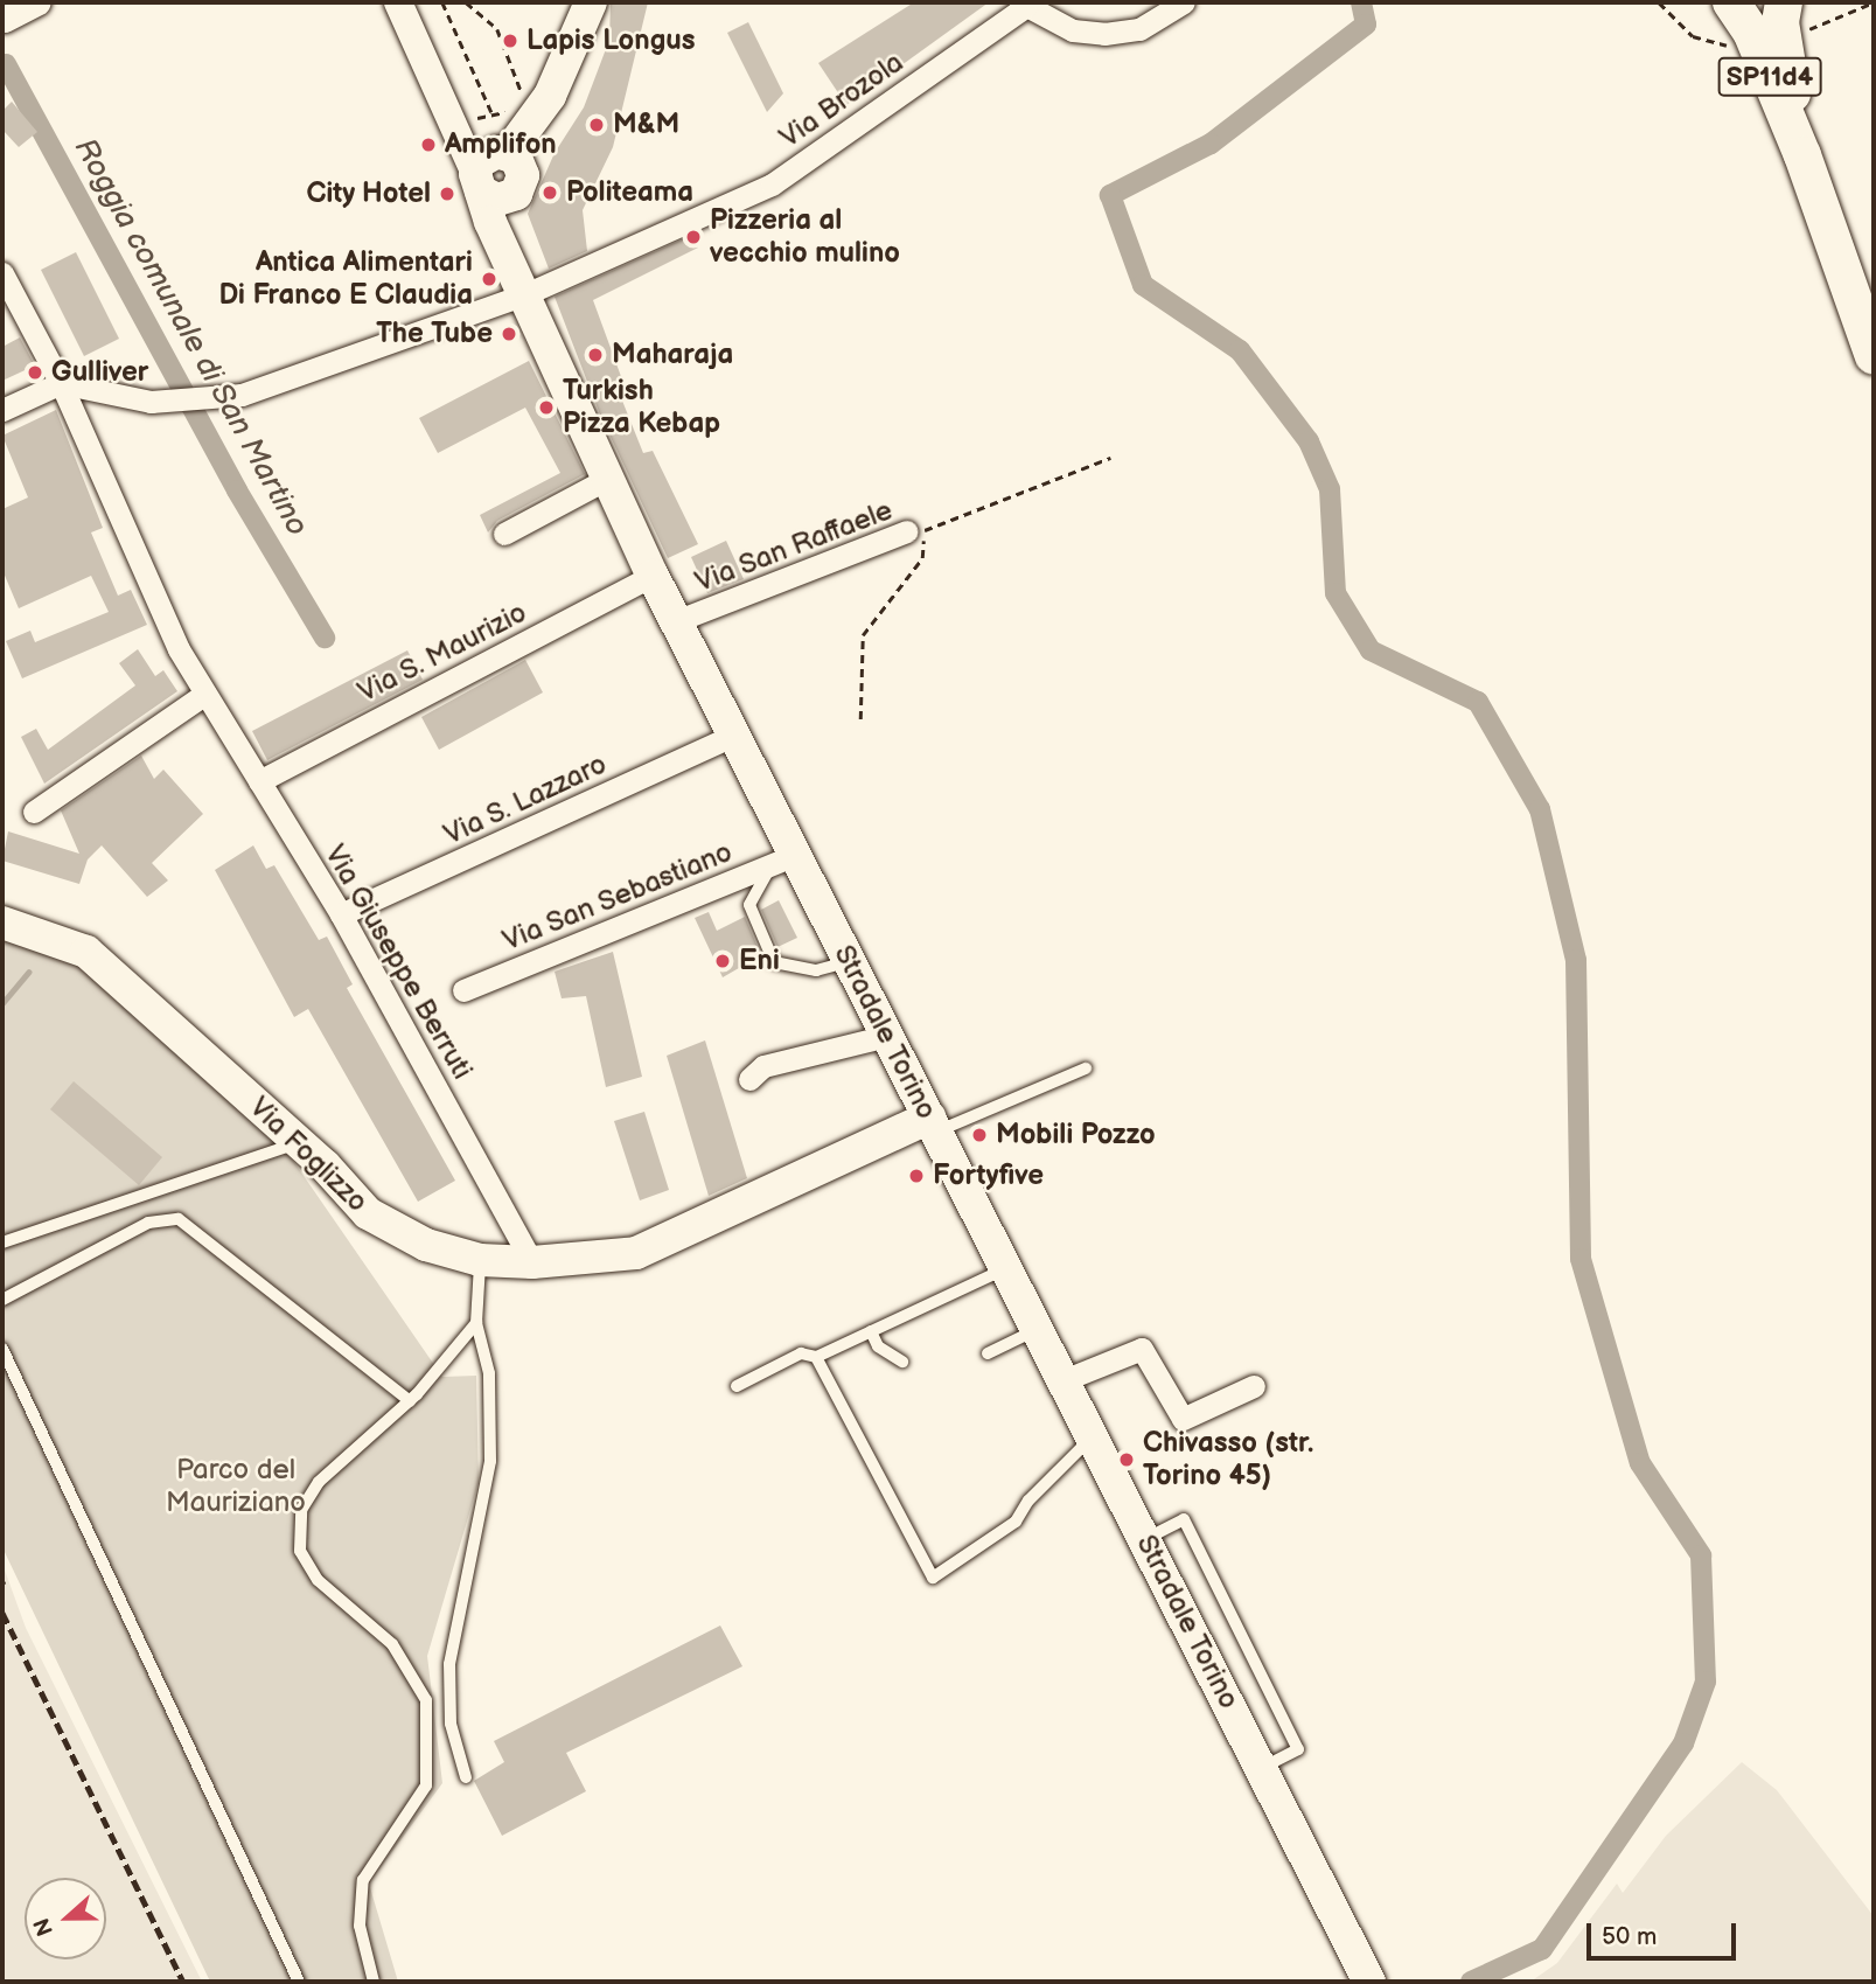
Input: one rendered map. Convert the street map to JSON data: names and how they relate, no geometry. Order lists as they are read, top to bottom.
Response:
{
  "streets": {
    "main road": ["SP11d4", "Stradale Torino", "Via Foglizzo"],
    "street": [
      "Via Brozola",
      "Via San Raffaele",
      "Via S. Maurizio",
      "Via S. Lazzaro",
      "Via San Sebastiano",
      "Via Giuseppe Berruti"
    ]
  },
  "crossings": [
    ["Via Brozola", "Via Giuseppe Berruti"],
    ["Via Brozola", "Stradale Torino"],
    ["Via San Raffaele", "Stradale Torino"],
    ["Via S. Maurizio", "Via Giuseppe Berruti"],
    ["Via S. Maurizio", "Stradale Torino"],
    ["Via S. Lazzaro", "Via Giuseppe Berruti"],
    ["Via S. Lazzaro", "Stradale Torino"],
    ["Via San Sebastiano", "Stradale Torino"],
    ["Via Giuseppe Berruti", "Via Foglizzo"],
    ["Stradale Torino", "Via Foglizzo"]
  ],
  "water": ["Roggia comunale di San Martino"],
  "parks": ["Parco del Mauriziano"],
  "places": [
    "Lapis Longus",
    "M&M",
    "Amplifon",
    "Politeama",
    "City Hotel",
    "Pizzeria al vecchio mulino",
    "Antica Alimentari Di Franco E Claudia",
    "The Tube",
    "Maharaja",
    "Gulliver",
    "Turkish Pizza Kebap",
    "Eni",
    "Mobili Pozzo",
    "Fortyfive",
    "Chivasso (str. Torino 45)"
  ],
  "scale_bar": "50 m",
  "north": "left"
}
